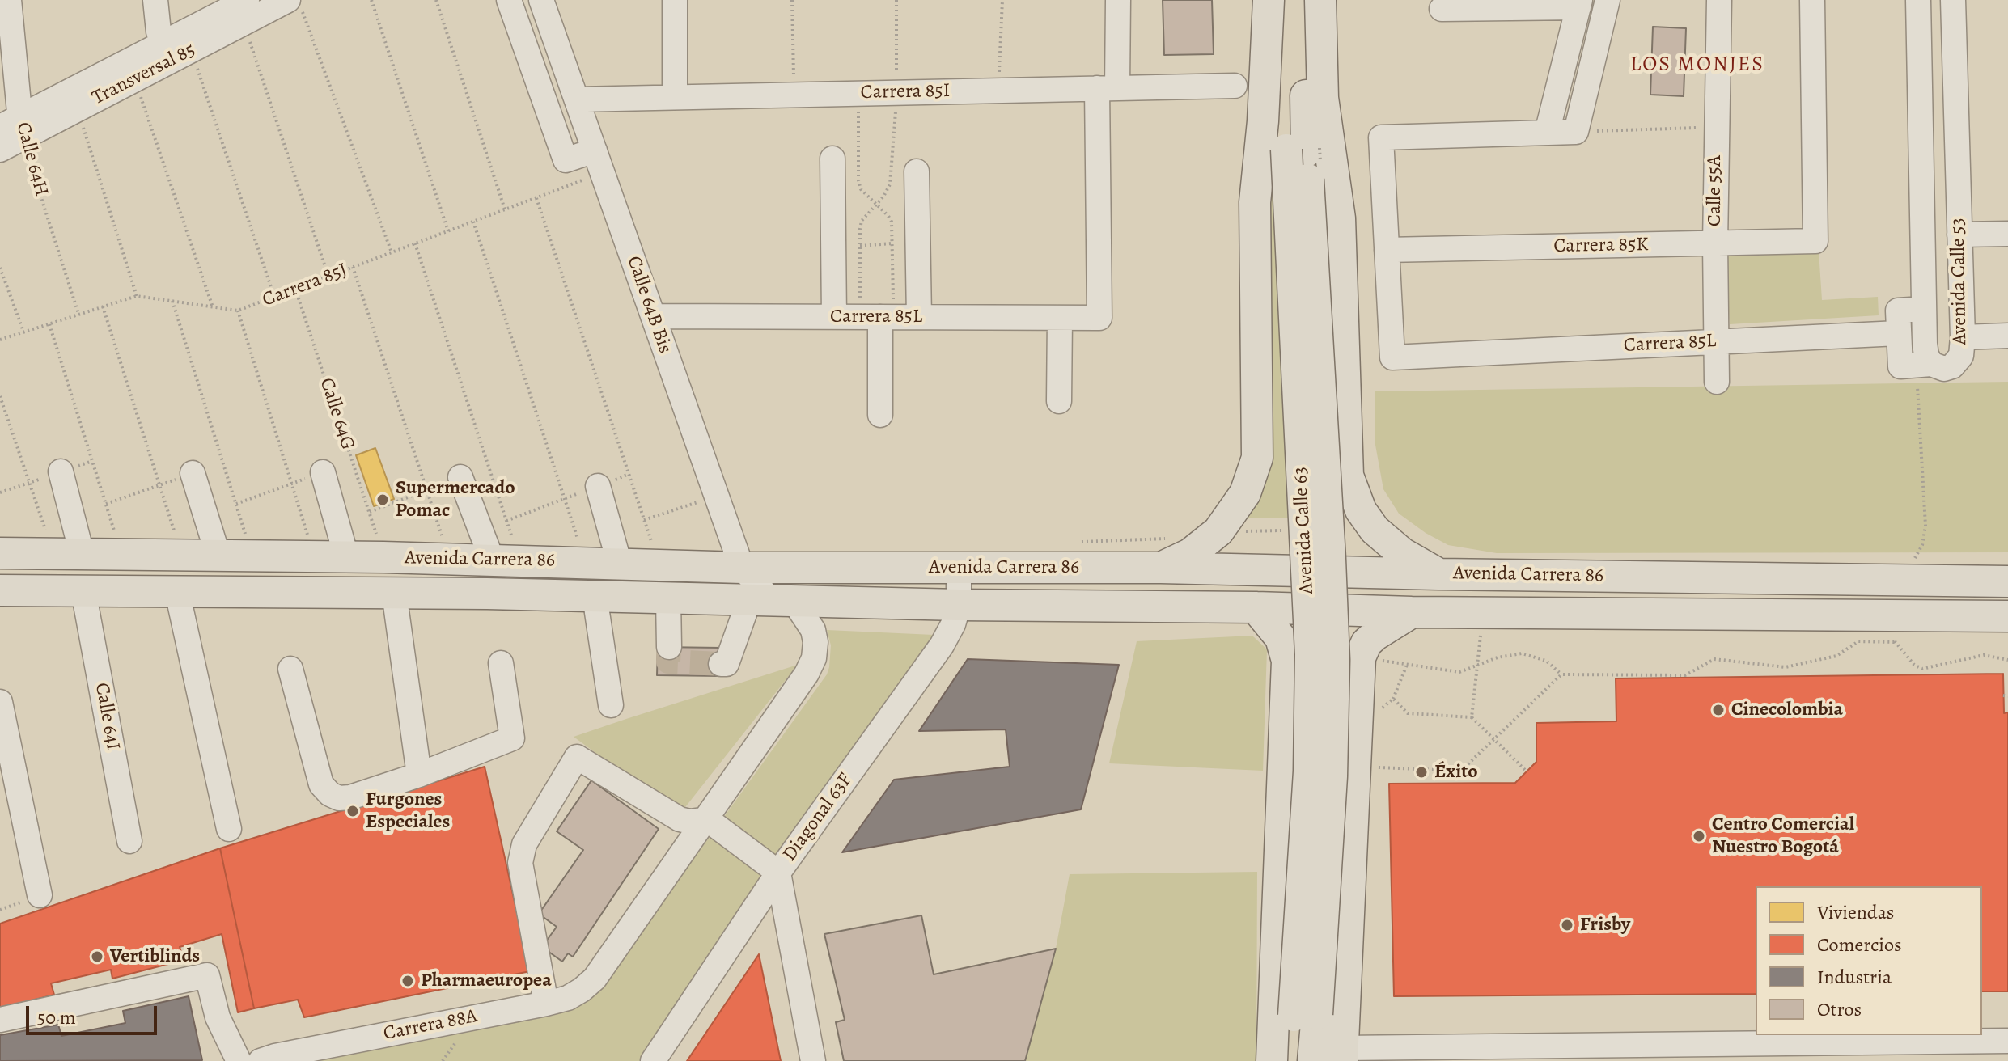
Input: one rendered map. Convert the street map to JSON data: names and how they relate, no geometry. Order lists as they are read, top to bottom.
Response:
{
  "streets": {
    "main road": ["Avenida Calle 63", "Avenida Carrera 86"],
    "street": [
      "Transversal 85",
      "Carrera 85I",
      "Calle 64H",
      "Calle 55A",
      "Carrera 85K",
      "Avenida Calle 53",
      "Calle 64B Bis",
      "Carrera 85L",
      "Calle 64I",
      "Diagonal 63F",
      "Carrera 88A"
    ],
    "path": ["Carrera 85J", "Calle 64G"]
  },
  "crossings": [
    ["Transversal 85", "Calle 64H"],
    ["Carrera 85I", "Calle 64B Bis"],
    ["Carrera 85I", "Carrera 85L"],
    ["Calle 64H", "Carrera 85J"],
    ["Calle 55A", "Carrera 85K"],
    ["Calle 55A", "Carrera 85L"],
    ["Carrera 85K", "Carrera 85L"],
    ["Carrera 85J", "Calle 64B Bis"],
    ["Carrera 85J", "Calle 64G"],
    ["Calle 64B Bis", "Carrera 85L"],
    ["Calle 64B Bis", "Avenida Carrera 86"],
    ["Avenida Carrera 86", "Calle 64I"],
    ["Avenida Carrera 86", "Diagonal 63F"]
  ],
  "districts": ["LOS MONJES"],
  "places": [
    "Supermercado Pomac",
    "Cinecolombia",
    "Éxito",
    "Furgones Especiales",
    "Centro Comercial Nuestro Bogotá",
    "Frisby",
    "Vertiblinds",
    "Pharmaeuropea"
  ],
  "legend": [
    "Viviendas",
    "Comercios",
    "Industria",
    "Otros"
  ],
  "scale_bar": "50 m"
}
